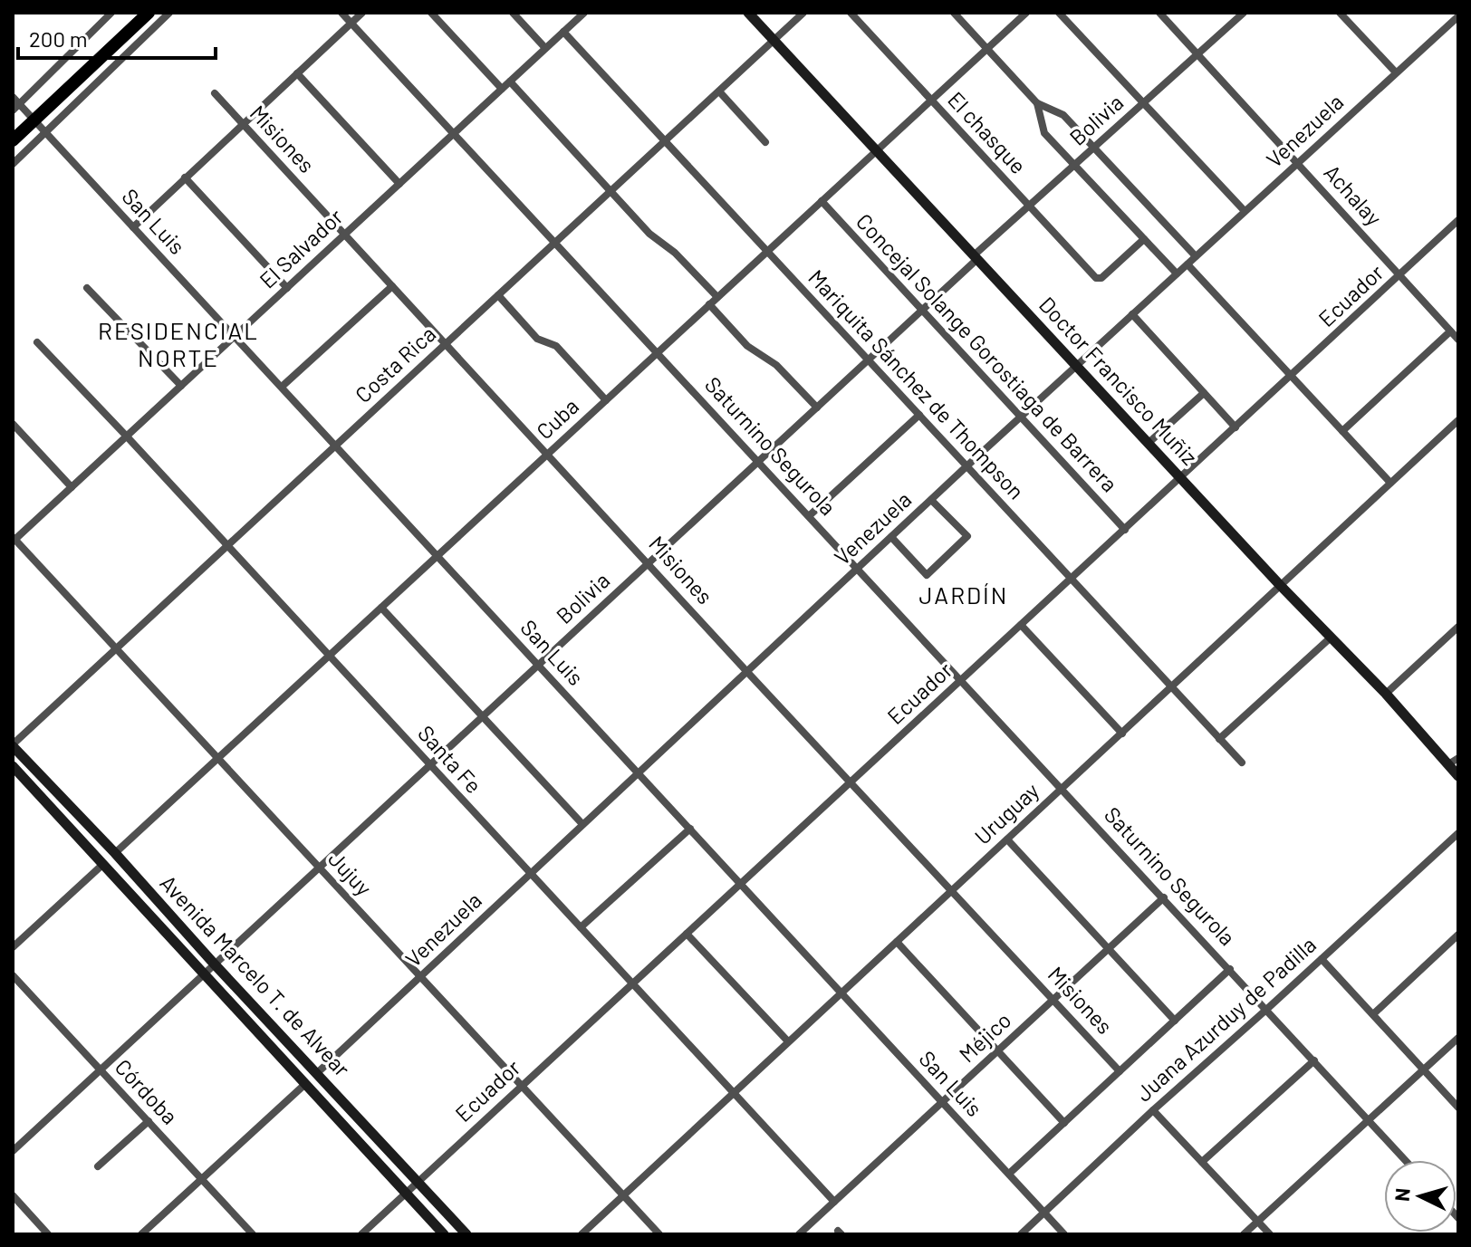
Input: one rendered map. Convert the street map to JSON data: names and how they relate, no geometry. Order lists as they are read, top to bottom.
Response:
{
  "streets": {
    "main road": ["Doctor Francisco Muñiz", "Avenida Marcelo T. de Alvear"],
    "street": [
      "Bolivia",
      "Venezuela",
      "El chasque",
      "Misiones",
      "Achalay",
      "San Luis",
      "El Salvador",
      "Ecuador",
      "Concejal Solange Gorostiaga de Barrera",
      "Costa Rica",
      "Mariquita Sánchez de Thompson",
      "Cuba",
      "Saturnino Segurola",
      "Santa Fe",
      "Uruguay",
      "Jujuy",
      "Juana Azurduy de Padilla",
      "Méjico",
      "Córdoba"
    ]
  },
  "crossings": [
    ["Bolivia", "El chasque"],
    ["Bolivia", "Misiones"],
    ["Bolivia", "Achalay"],
    ["Bolivia", "San Luis"],
    ["Bolivia", "Concejal Solange Gorostiaga de Barrera"],
    ["Bolivia", "Doctor Francisco Muñiz"],
    ["Bolivia", "Mariquita Sánchez de Thompson"],
    ["Bolivia", "Saturnino Segurola"],
    ["Bolivia", "Santa Fe"],
    ["Bolivia", "Jujuy"],
    ["Bolivia", "Avenida Marcelo T. de Alvear"],
    ["Bolivia", "Córdoba"],
    ["Venezuela", "Misiones"],
    ["Venezuela", "Achalay"],
    ["Venezuela", "San Luis"],
    ["Venezuela", "Concejal Solange Gorostiaga de Barrera"],
    ["Venezuela", "Doctor Francisco Muñiz"],
    ["Venezuela", "Mariquita Sánchez de Thompson"],
    ["Venezuela", "Saturnino Segurola"],
    ["Venezuela", "Santa Fe"],
    ["Venezuela", "Jujuy"],
    ["Venezuela", "Avenida Marcelo T. de Alvear"],
    ["El chasque", "Cuba"],
    ["Misiones", "El Salvador"],
    ["Misiones", "Ecuador"],
    ["Misiones", "Costa Rica"],
    ["Misiones", "Cuba"],
    ["Misiones", "Uruguay"],
    ["Misiones", "Méjico"],
    ["Achalay", "Ecuador"],
    ["San Luis", "El Salvador"],
    ["San Luis", "Ecuador"],
    ["San Luis", "Costa Rica"],
    ["San Luis", "Cuba"],
    ["San Luis", "Uruguay"],
    ["San Luis", "Juana Azurduy de Padilla"],
    ["San Luis", "Méjico"],
    ["El Salvador", "Mariquita Sánchez de Thompson"],
    ["El Salvador", "Saturnino Segurola"],
    ["El Salvador", "Santa Fe"],
    ["El Salvador", "Jujuy"],
    ["Ecuador", "Concejal Solange Gorostiaga de Barrera"],
    ["Ecuador", "Doctor Francisco Muñiz"],
    ["Ecuador", "Mariquita Sánchez de Thompson"],
    ["Ecuador", "Saturnino Segurola"],
    ["Ecuador", "Santa Fe"],
    ["Ecuador", "Jujuy"],
    ["Ecuador", "Avenida Marcelo T. de Alvear"],
    ["Concejal Solange Gorostiaga de Barrera", "Cuba"],
    ["Costa Rica", "Doctor Francisco Muñiz"],
    ["Costa Rica", "Mariquita Sánchez de Thompson"],
    ["Costa Rica", "Saturnino Segurola"],
    ["Costa Rica", "Santa Fe"],
    ["Costa Rica", "Jujuy"],
    ["Costa Rica", "Avenida Marcelo T. de Alvear"],
    ["Doctor Francisco Muñiz", "Cuba"],
    ["Doctor Francisco Muñiz", "Uruguay"],
    ["Mariquita Sánchez de Thompson", "Cuba"],
    ["Mariquita Sánchez de Thompson", "Uruguay"],
    ["Cuba", "Saturnino Segurola"],
    ["Cuba", "Santa Fe"],
    ["Cuba", "Jujuy"],
    ["Cuba", "Avenida Marcelo T. de Alvear"],
    ["Saturnino Segurola", "Uruguay"],
    ["Saturnino Segurola", "Juana Azurduy de Padilla"],
    ["Saturnino Segurola", "Méjico"],
    ["Santa Fe", "Uruguay"],
    ["Santa Fe", "Méjico"],
    ["Uruguay", "Jujuy"]
  ],
  "districts": ["RESIDENCIAL NORTE", "JARDÍN"],
  "scale_bar": "200 m",
  "north": "left"
}
